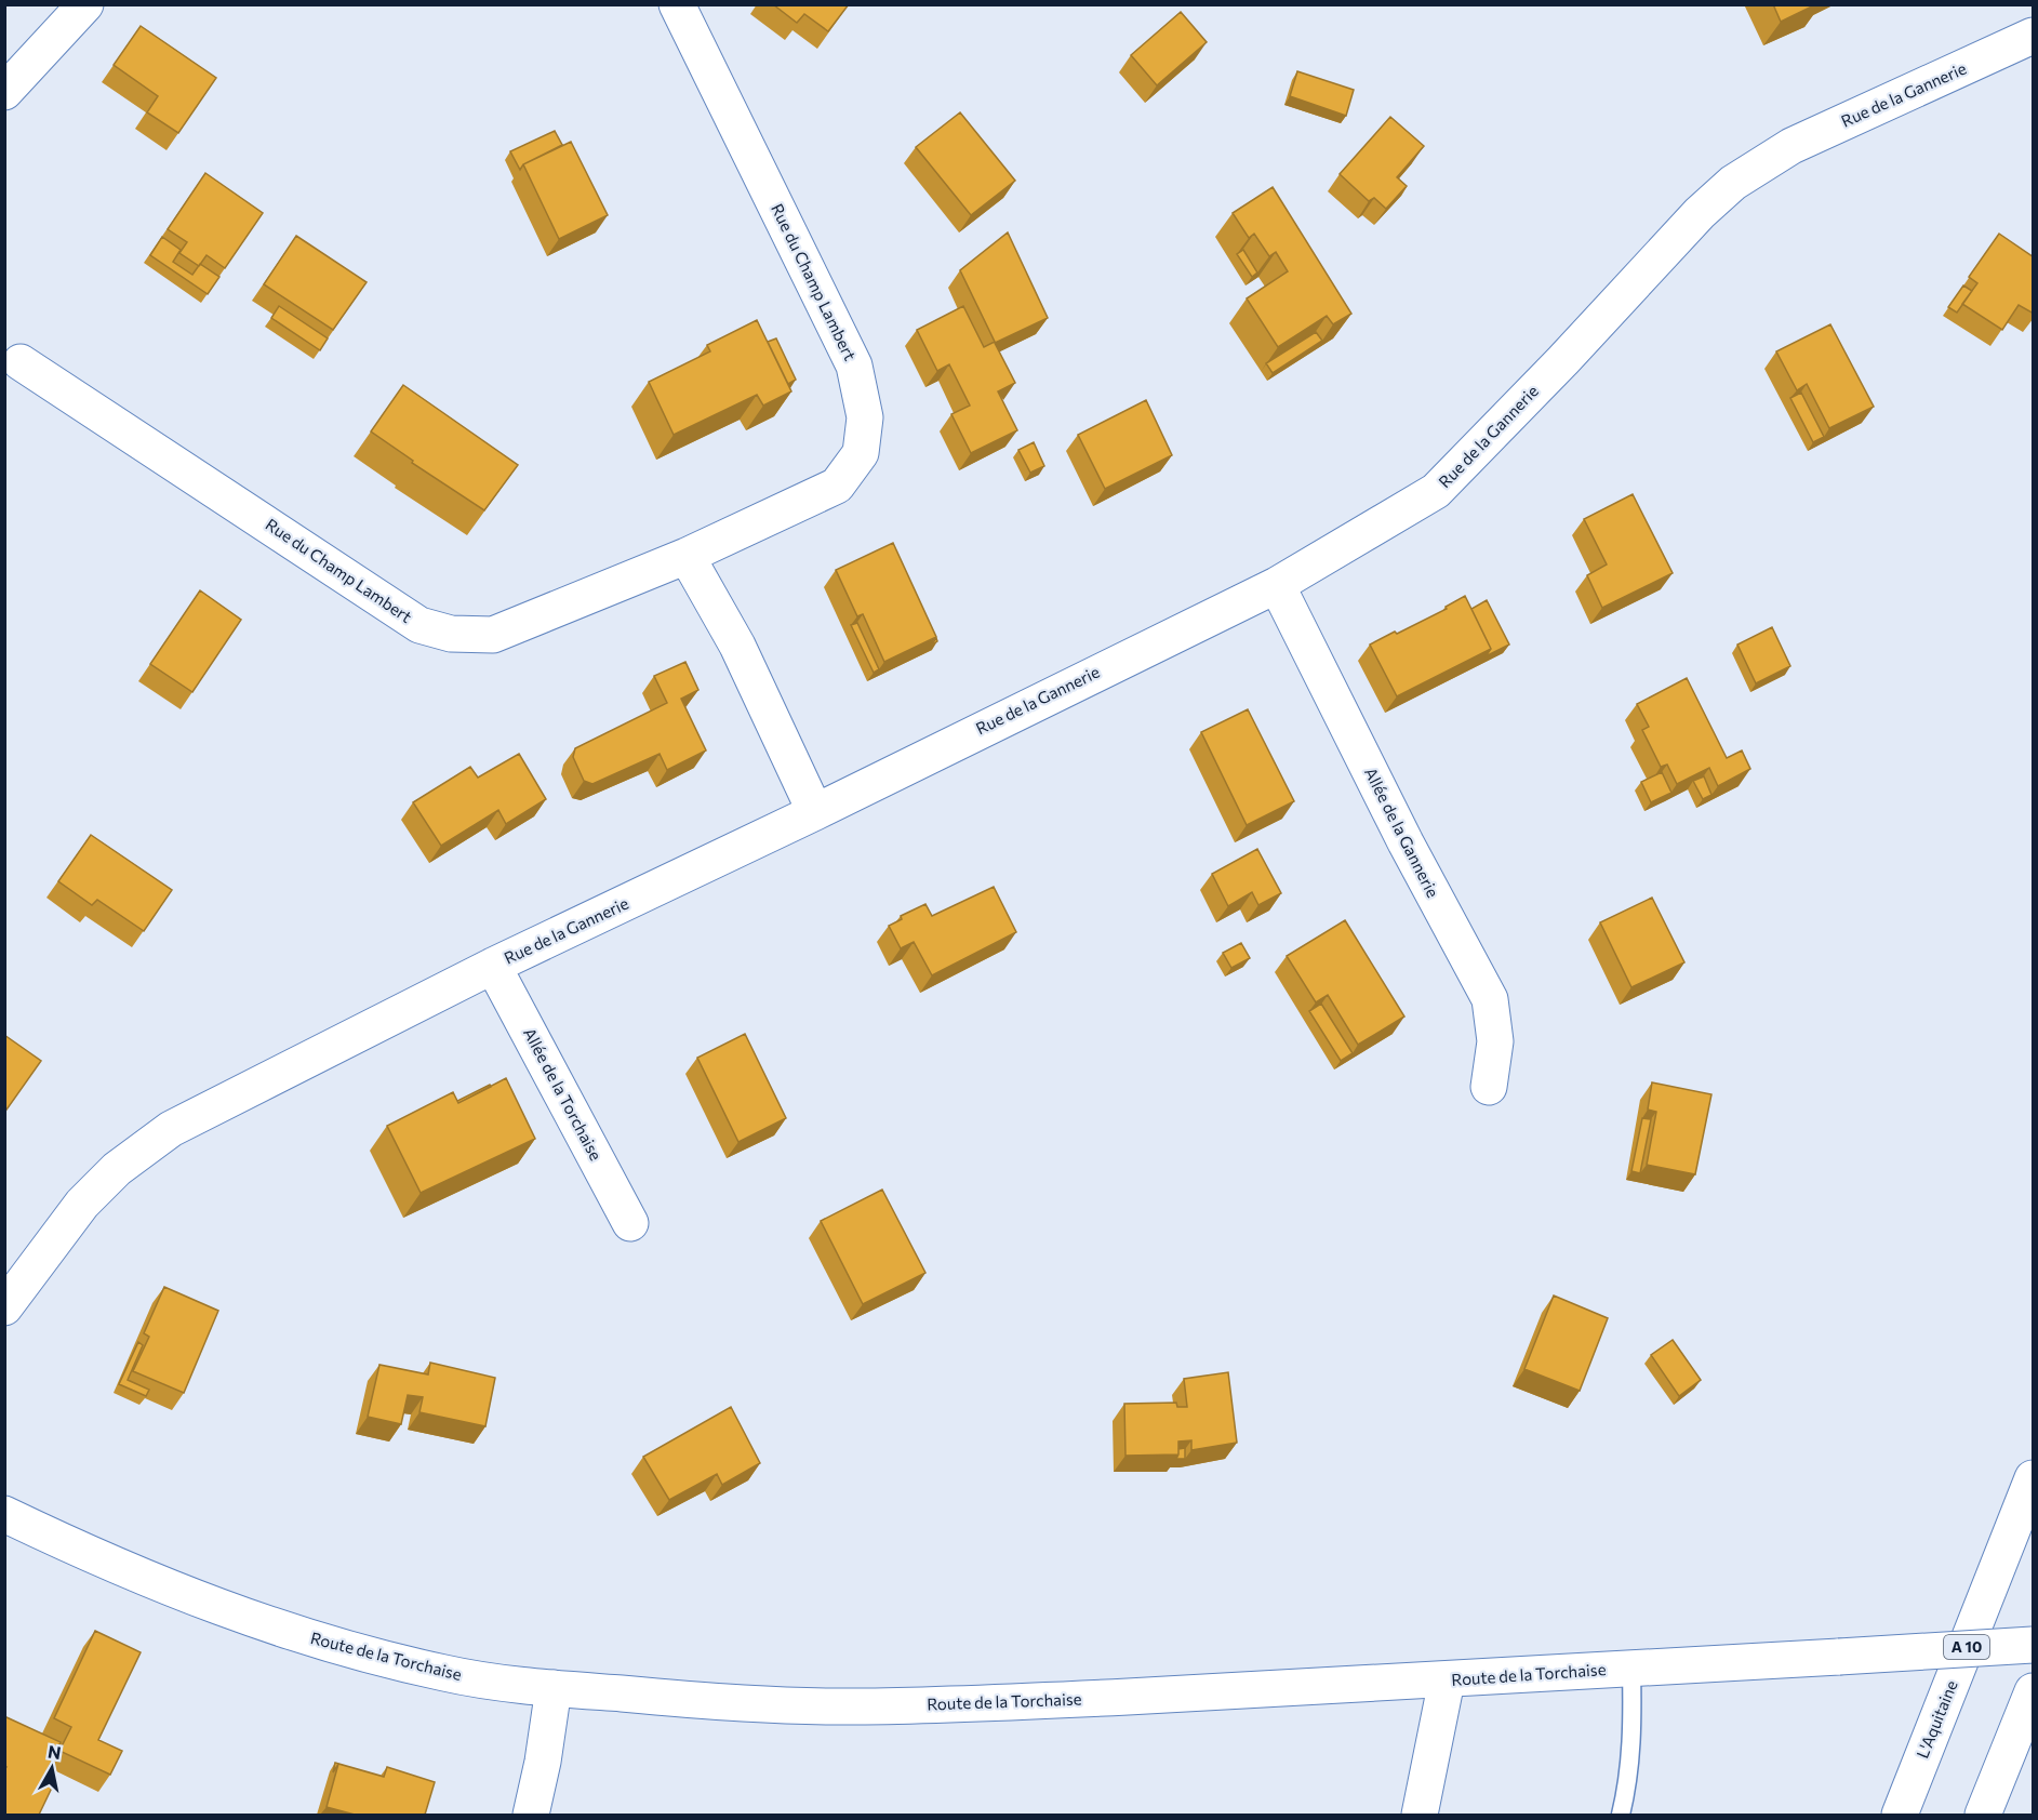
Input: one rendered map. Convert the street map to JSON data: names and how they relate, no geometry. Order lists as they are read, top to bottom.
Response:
{
  "streets": {
    "main road": [
      "Rue de la Gannerie",
      "Rue du Champ Lambert",
      "Allée de la Gannerie",
      "Allée de la Torchaise",
      "A 10",
      "Route de la Torchaise",
      "L'Aquitaine"
    ]
  },
  "crossings": [
    ["Rue de la Gannerie", "Allée de la Gannerie"],
    ["Rue de la Gannerie", "Allée de la Torchaise"]
  ],
  "north": "top"
}
